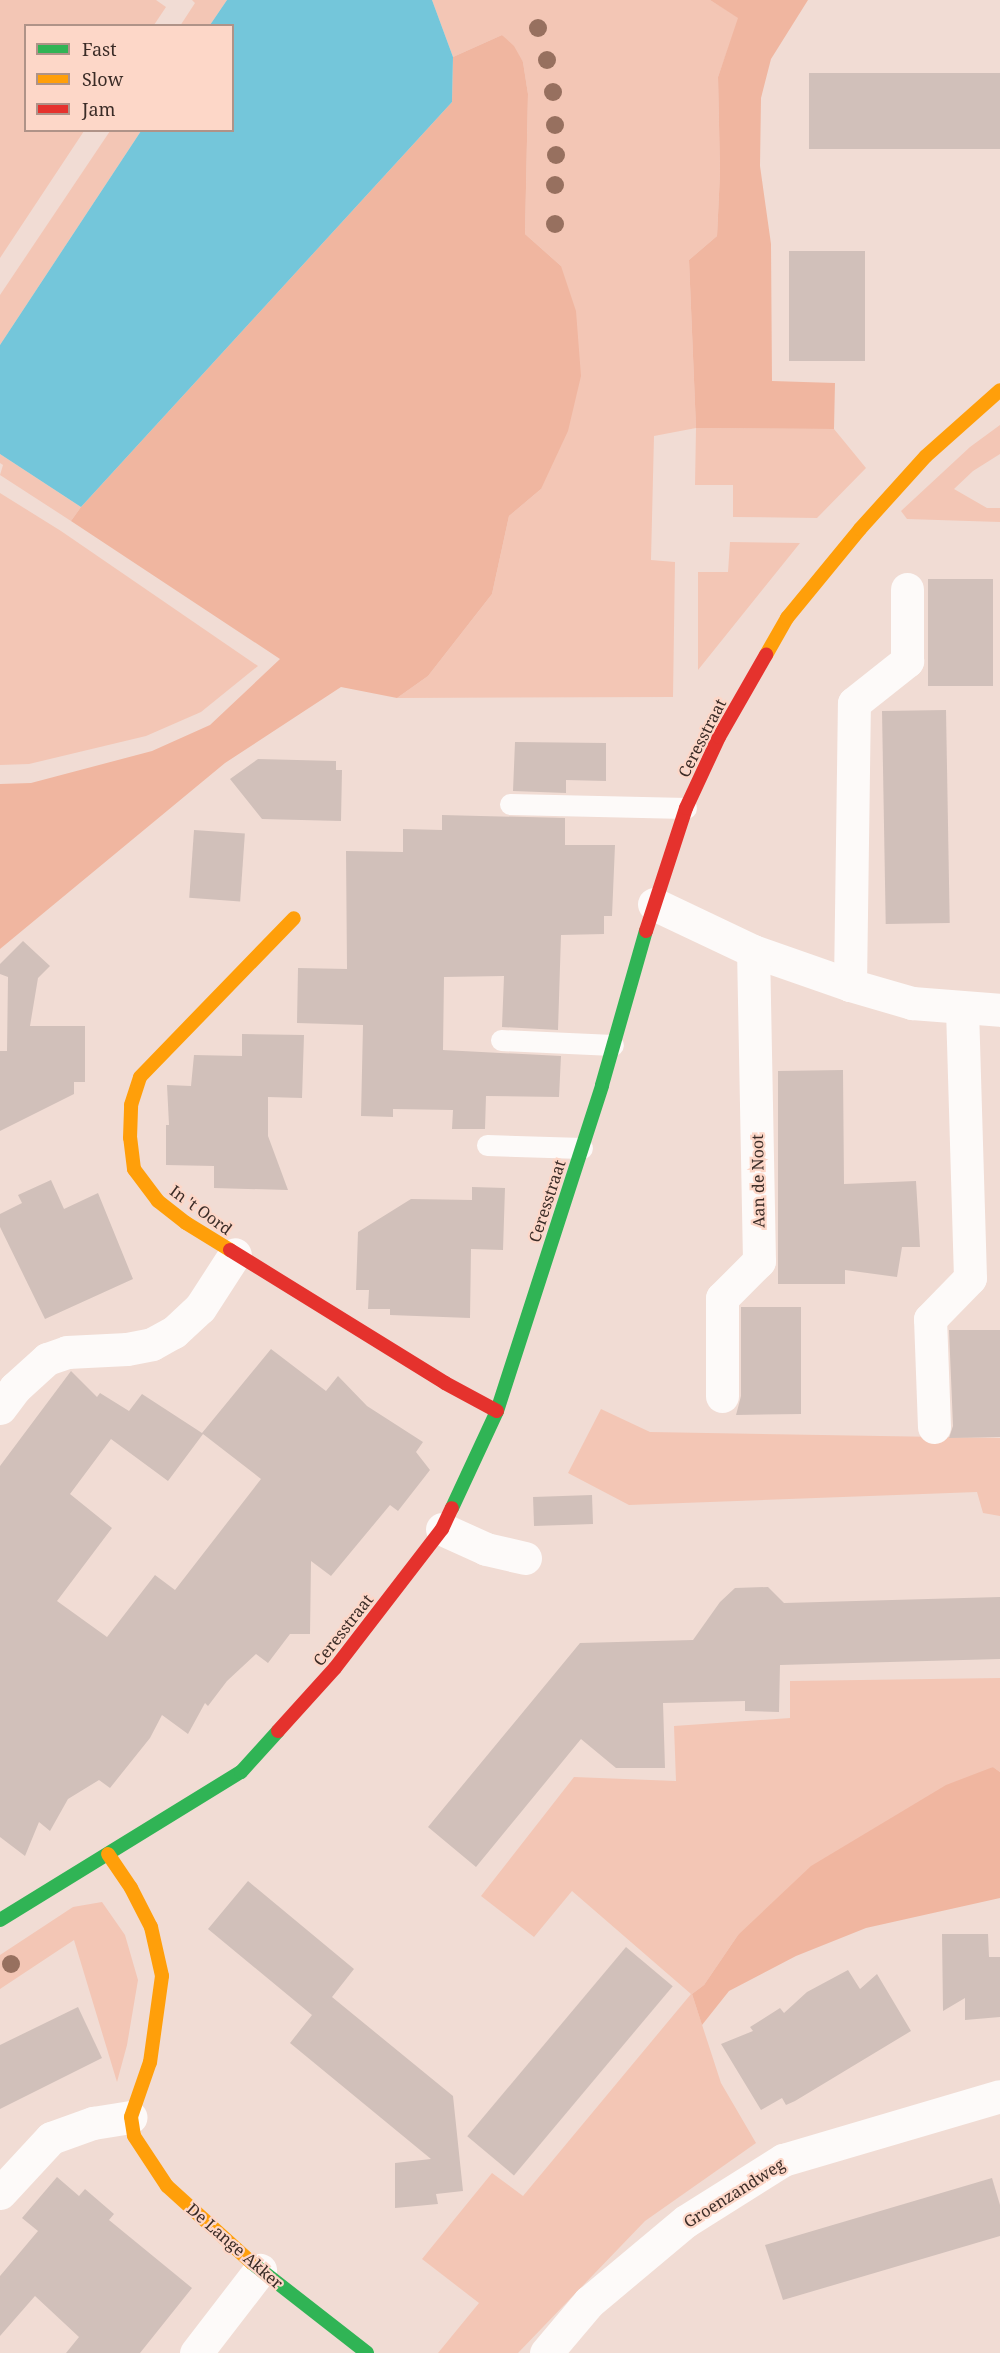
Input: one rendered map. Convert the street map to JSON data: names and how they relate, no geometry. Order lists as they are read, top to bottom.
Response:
{
  "streets": {
    "street": [
      "Ceresstraat",
      "Aan de Noot",
      "In 't Oord",
      "Groenzandweg",
      "De Lange Akker"
    ]
  },
  "crossings": [
    ["Ceresstraat", "In 't Oord"]
  ],
  "legend": ["Fast", "Slow", "Jam"]
}
